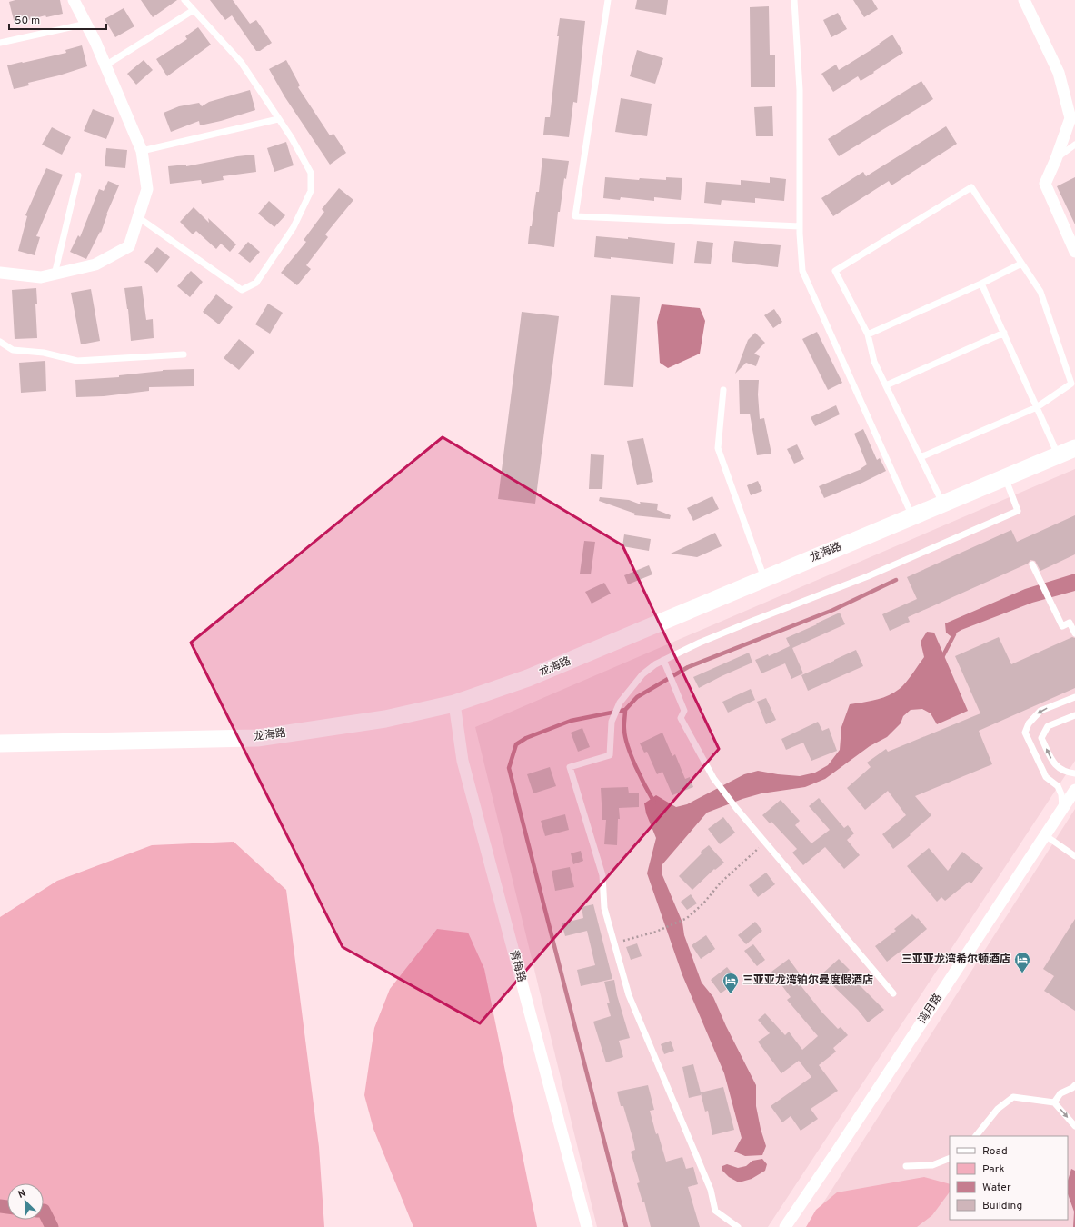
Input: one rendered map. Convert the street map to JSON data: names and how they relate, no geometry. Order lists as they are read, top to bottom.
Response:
{
  "streets": {
    "street": ["龙海路", "青梅路", "湾月路"]
  },
  "crossings": [
    ["龙海路", "青梅路"]
  ],
  "places": {
    "hotel": ["三亚亚龙湾希尔顿酒店", "三亚亚龙湾铂尔曼度假酒店"]
  },
  "legend": [
    "Road",
    "Park",
    "Water",
    "Building"
  ],
  "scale_bar": "50 m",
  "north": "top left"
}
